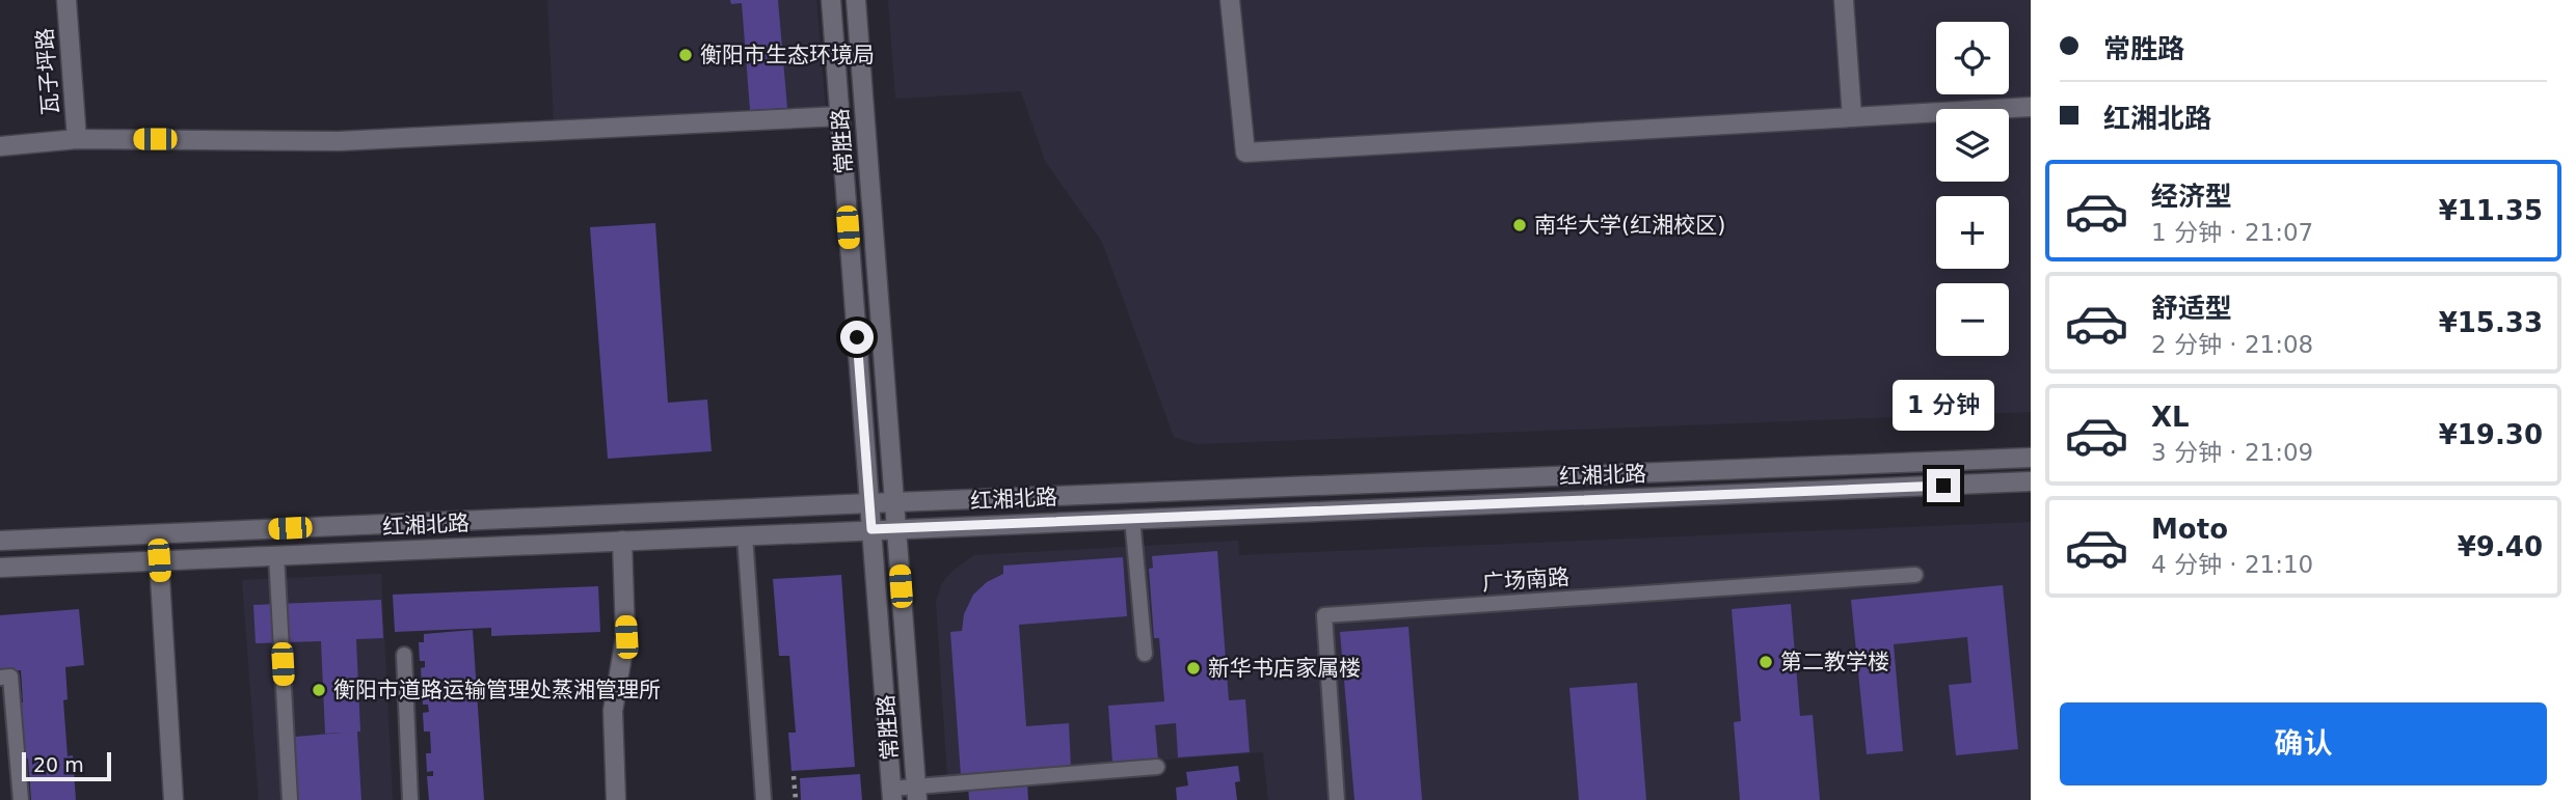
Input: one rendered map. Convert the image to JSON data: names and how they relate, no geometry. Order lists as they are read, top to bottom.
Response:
{
  "streets": {
    "street": ["瓦子坪路", "常胜路", "红湘北路"],
    "lane": ["广场南路"]
  },
  "crossings": [
    ["常胜路", "红湘北路"]
  ],
  "places": [
    "衡阳市生态环境局",
    "南华大学(红湘校区)",
    "第二教学楼",
    "新华书店家属楼",
    "衡阳市道路运输管理处蒸湘管理所"
  ],
  "scale_bar": "20 m",
  "page": {
    "banner": ["常胜路", "红湘北路"],
    "map_buttons": ["+", "−"],
    "list": [
      {
        "name": "经济型",
        "note": "1 分钟 · 21:07",
        "value": "¥11.35"
      },
      {
        "name": "舒适型",
        "note": "2 分钟 · 21:08",
        "value": "¥15.33"
      },
      {
        "name": "XL",
        "note": "3 分钟 · 21:09",
        "value": "¥19.30"
      },
      {
        "name": "Moto",
        "note": "4 分钟 · 21:10",
        "value": "¥9.40"
      }
    ],
    "bubble": "1 分钟",
    "buttons": "确认",
    "scale": "20 m"
  }
}
